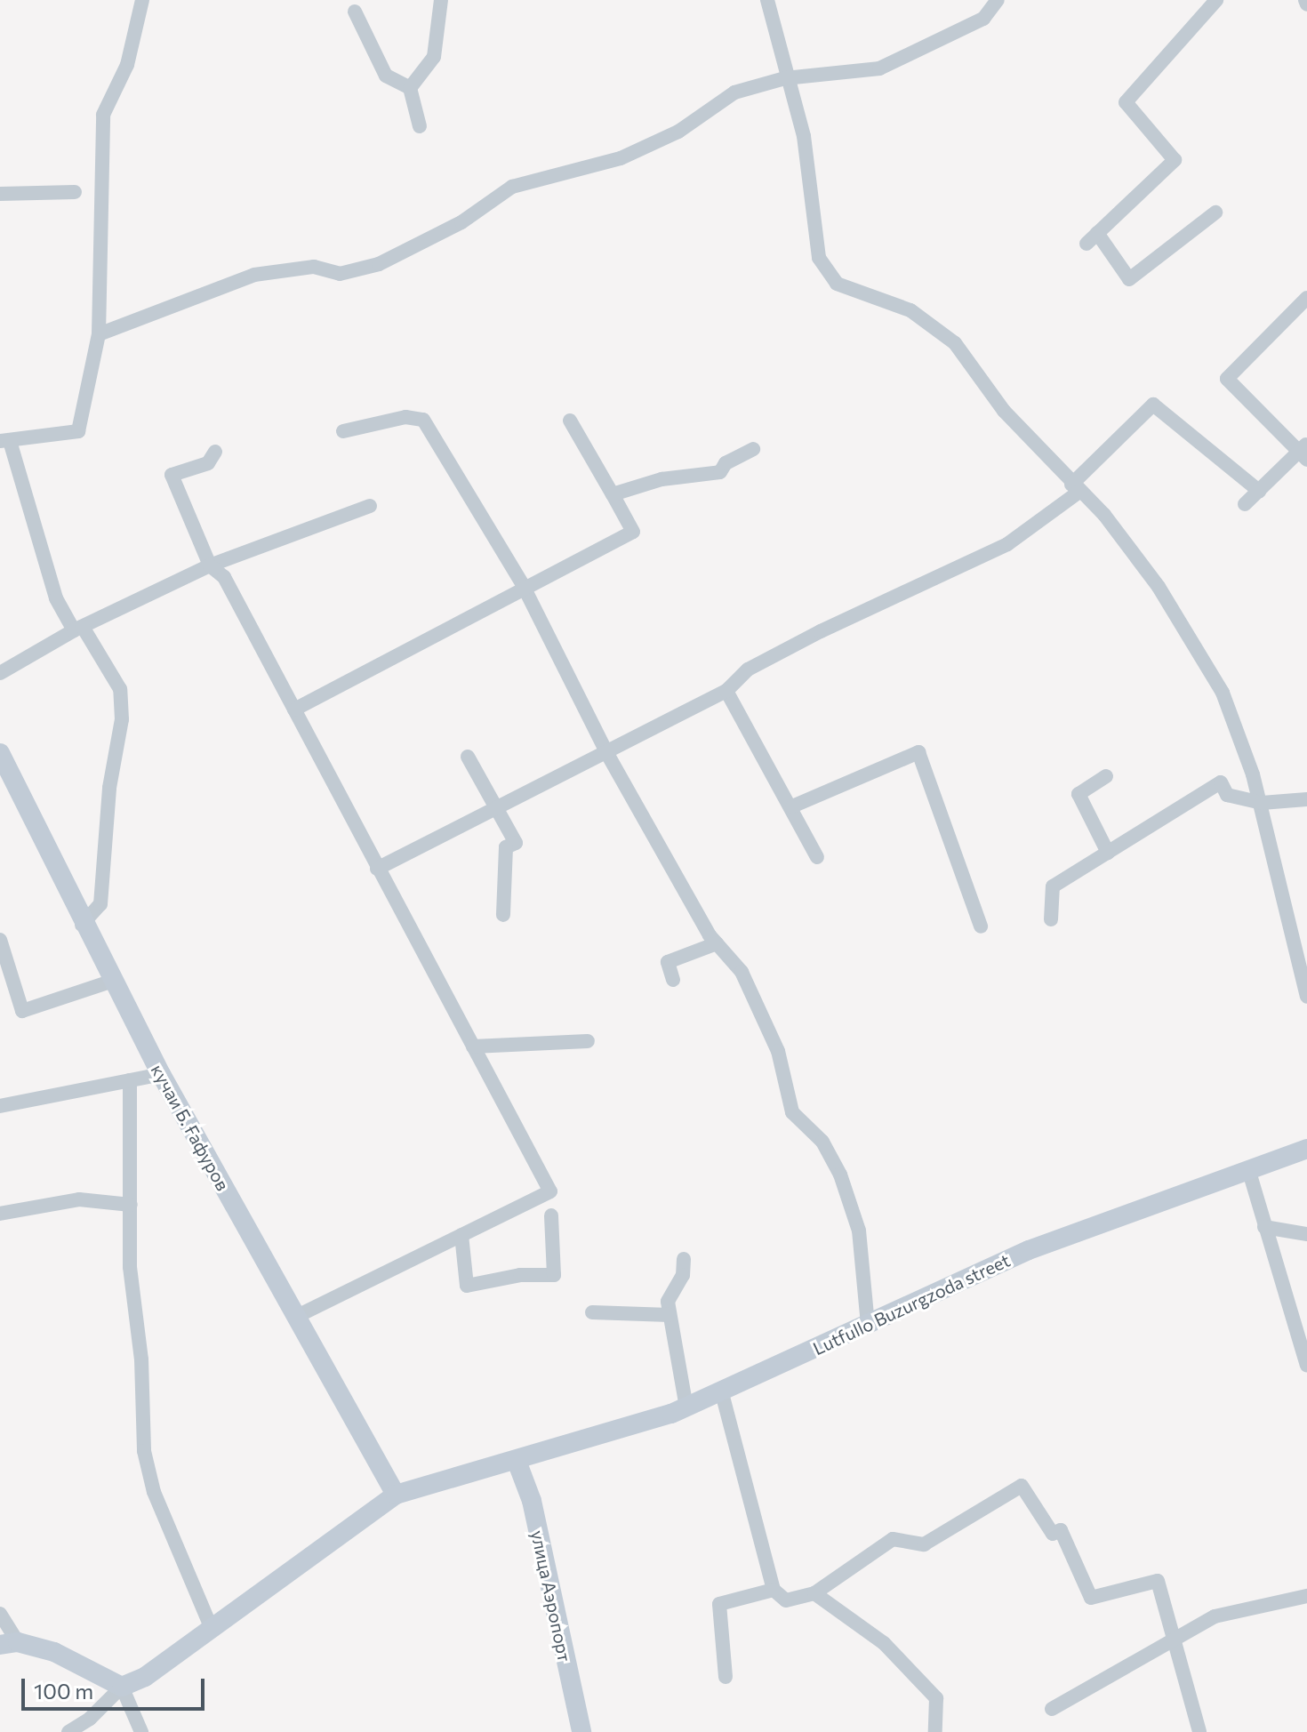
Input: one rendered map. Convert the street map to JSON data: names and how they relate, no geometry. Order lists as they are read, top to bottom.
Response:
{
  "streets": {
    "main road": ["кучаи Б. Ғафуров", "Lutfullo Buzurgzoda street", "улица Аэропорт"]
  },
  "crossings": [
    ["кучаи Б. Ғафуров", "Lutfullo Buzurgzoda street"],
    ["Lutfullo Buzurgzoda street", "улица Аэропорт"]
  ],
  "scale_bar": "100 m"
}
